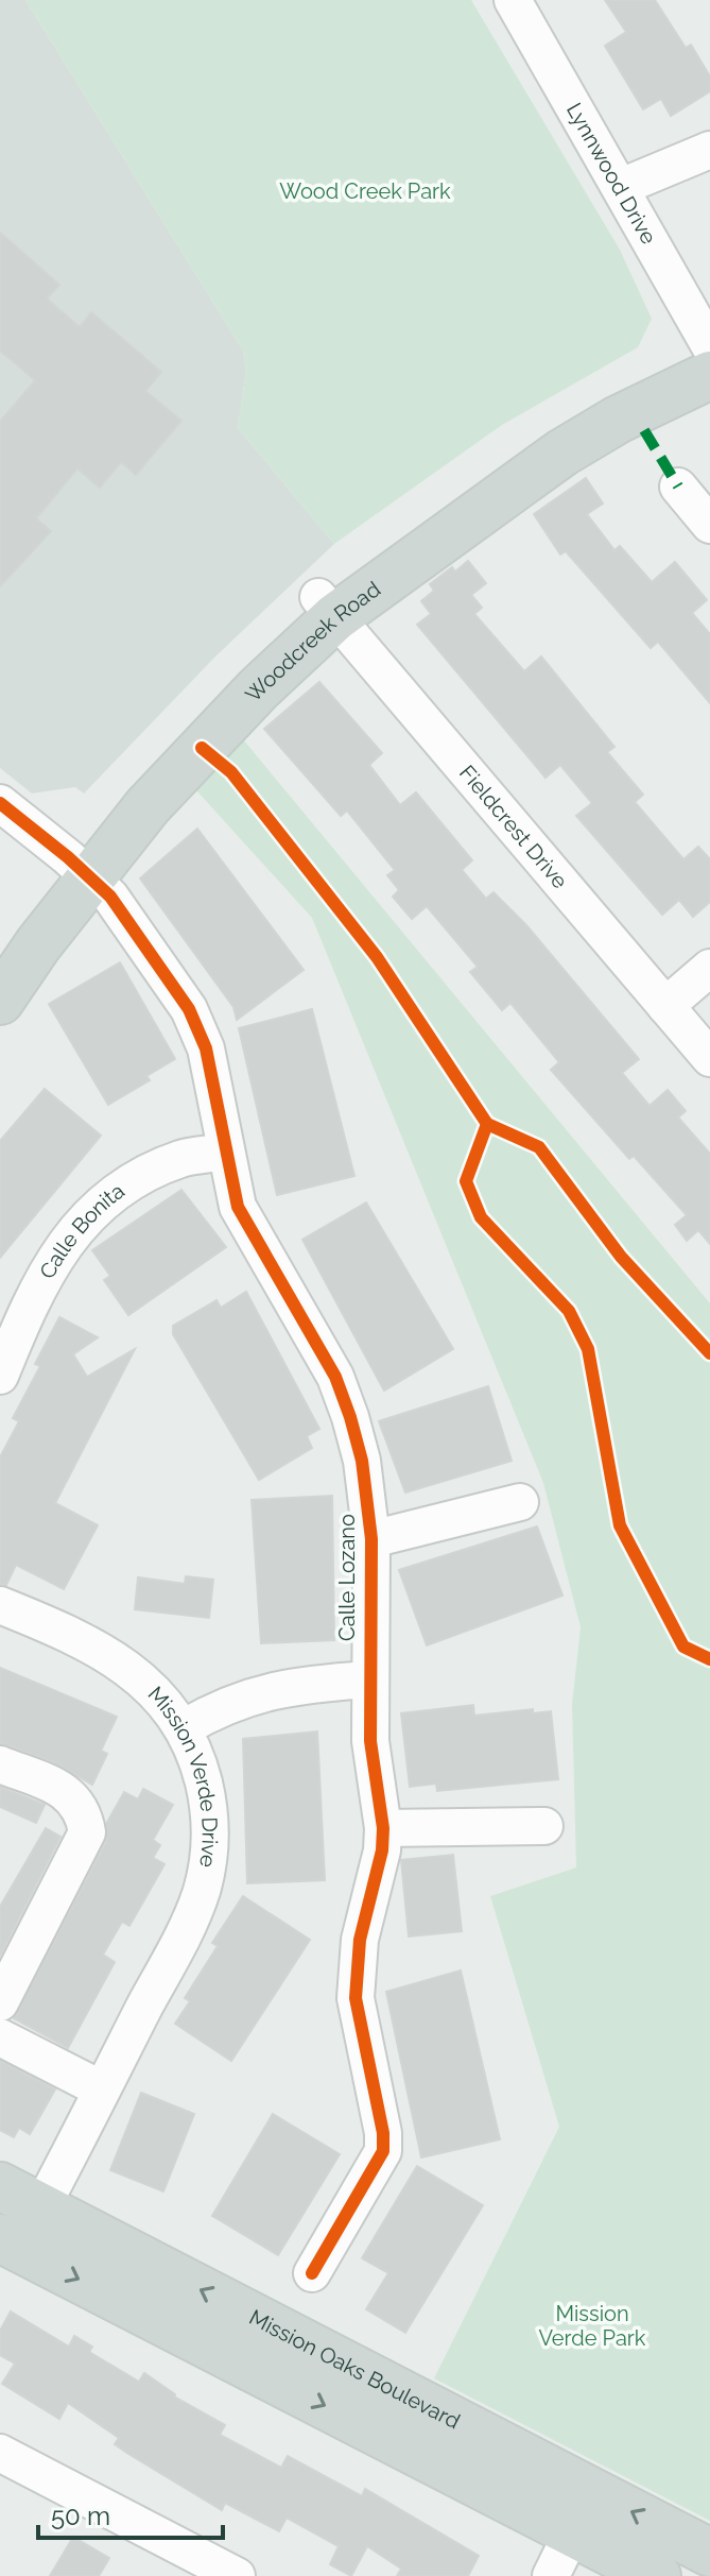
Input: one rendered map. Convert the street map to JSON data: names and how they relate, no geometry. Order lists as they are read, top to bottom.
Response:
{
  "streets": {
    "main road": ["Woodcreek Road", "Mission Oaks Boulevard"],
    "street": [
      "Lynnwood Drive",
      "Fieldcrest Drive",
      "Calle Bonita",
      "Calle Lozano",
      "Mission Verde Drive"
    ]
  },
  "crossings": [
    ["Lynnwood Drive", "Woodcreek Road"],
    ["Woodcreek Road", "Fieldcrest Drive"],
    ["Woodcreek Road", "Calle Lozano"],
    ["Calle Bonita", "Calle Lozano"],
    ["Mission Verde Drive", "Mission Oaks Boulevard"]
  ],
  "parks": ["Wood Creek Park", "Mission Verde Park"],
  "scale_bar": "50 m"
}
